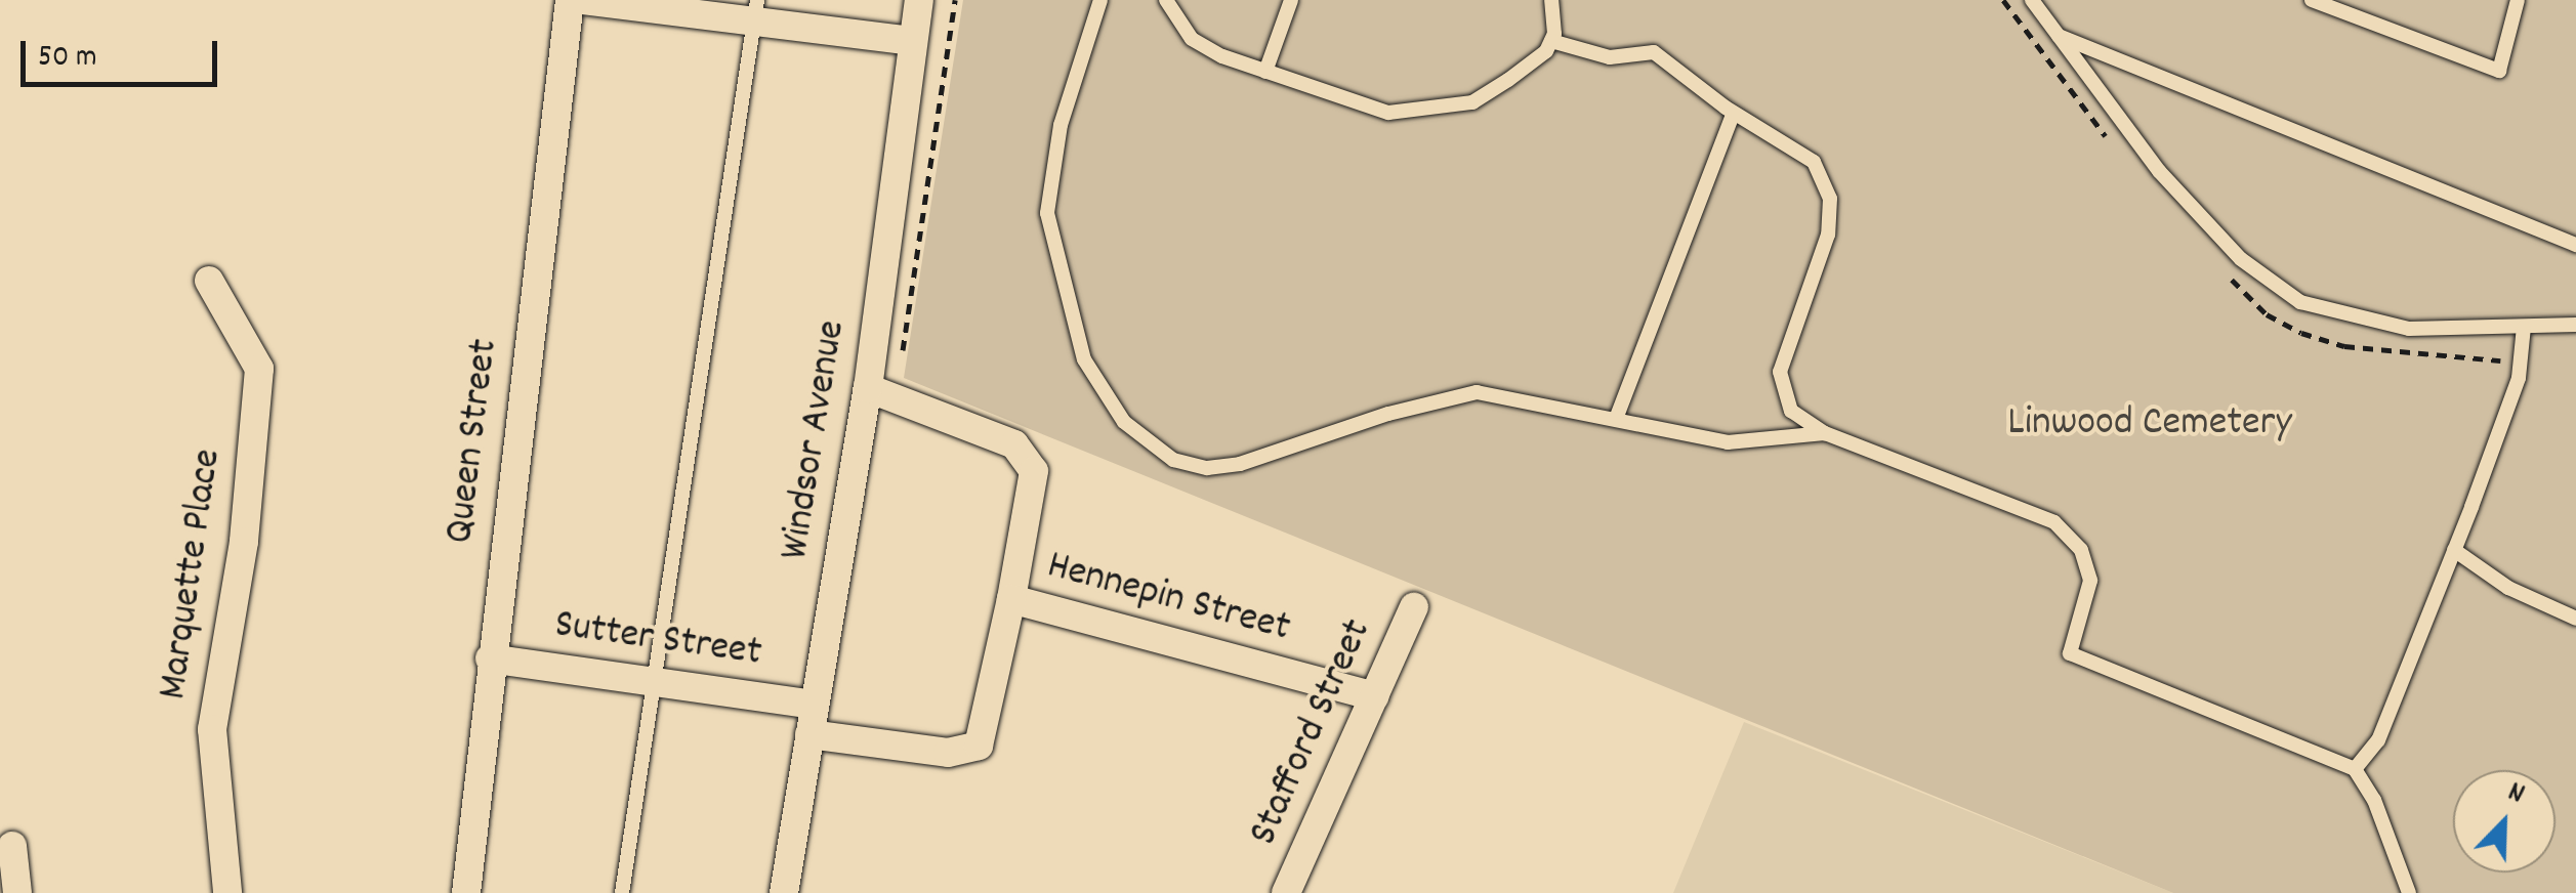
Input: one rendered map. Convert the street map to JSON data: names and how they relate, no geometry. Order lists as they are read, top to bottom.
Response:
{
  "streets": {
    "street": [
      "Windsor Avenue",
      "Queen Street",
      "Marquette Place",
      "Hennepin Street",
      "Sutter Street",
      "Stafford Street"
    ]
  },
  "crossings": [
    ["Windsor Avenue", "Hennepin Street"],
    ["Windsor Avenue", "Sutter Street"],
    ["Queen Street", "Sutter Street"],
    ["Hennepin Street", "Stafford Street"]
  ],
  "parks": ["Linwood Cemetery"],
  "scale_bar": "50 m",
  "north": "top right"
}
